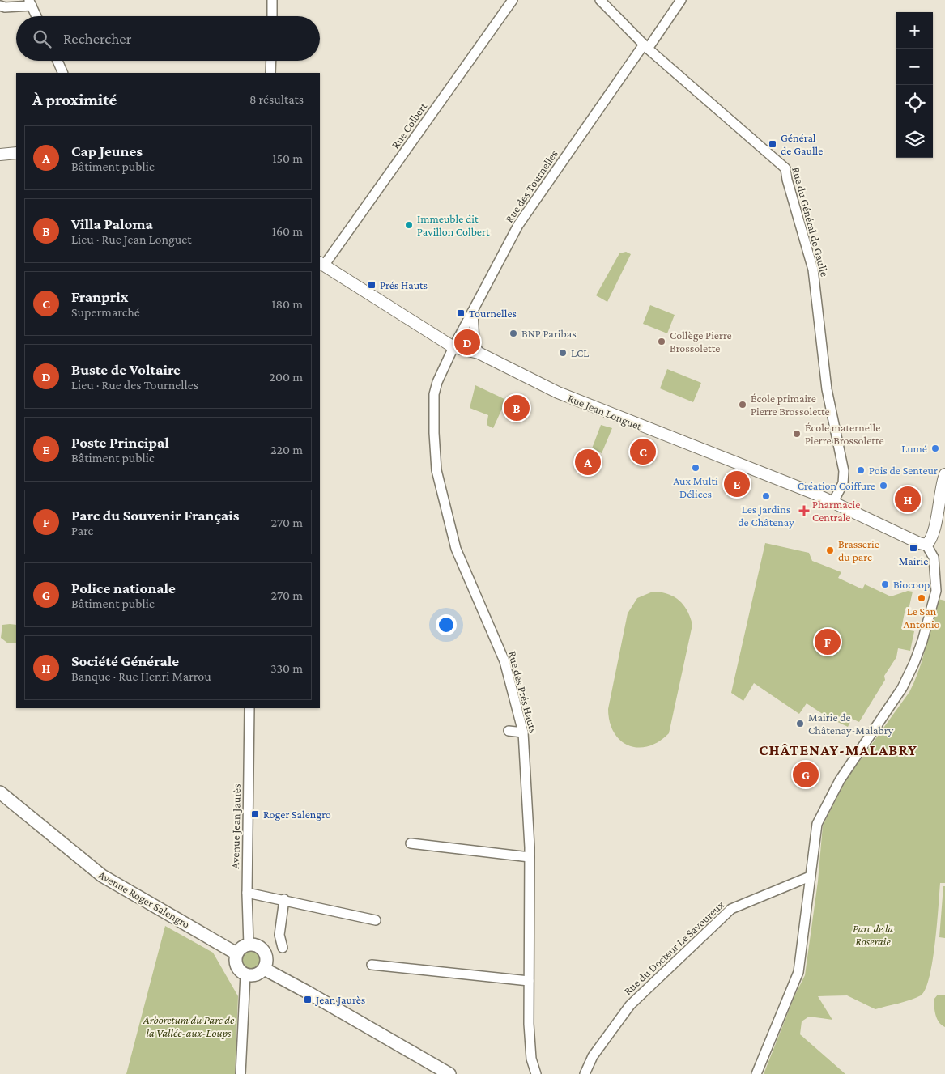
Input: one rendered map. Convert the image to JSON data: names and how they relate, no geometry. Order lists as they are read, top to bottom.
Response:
{
  "streets": {
    "main road": ["Avenue Roger Salengro"],
    "street": [
      "Rue Colbert",
      "Rue des Tournelles",
      "Rue du Général de Gaulle",
      "Rue Jean Longuet",
      "Rue des Prés Hauts",
      "Avenue Jean Jaurès",
      "Rue du Docteur Le Savoureux"
    ]
  },
  "crossings": [
    ["Rue Colbert", "Rue Jean Longuet"],
    ["Rue des Tournelles", "Rue du Général de Gaulle"],
    ["Rue des Tournelles", "Rue des Prés Hauts"],
    ["Rue du Général de Gaulle", "Rue Jean Longuet"],
    ["Rue Jean Longuet", "Rue des Prés Hauts"],
    ["Avenue Jean Jaurès", "Avenue Roger Salengro"]
  ],
  "districts": ["CHÂTENAY-MALABRY"],
  "parks": ["Parc de la Roseraie", "Arboretum du Parc de la Vallée-aux-Loups"],
  "places": {
    "transit": [
      "Général de Gaulle",
      "Prés Hauts",
      "Tournelles",
      "Mairie",
      "Roger Salengro",
      "Jean Jaurès"
    ],
    "other": [
      "Immeuble dit Pavillon Colbert",
      "BNP Paribas",
      "Collège Pierre Brossolette",
      "LCL",
      "École primaire Pierre Brossolette",
      "École maternelle Pierre Brossolette",
      "Lumé",
      "Aux Multi Délices",
      "Pois de Senteur",
      "Création Coiffure",
      "Les Jardins de Châtenay",
      "Brasserie du parc",
      "Biocoop",
      "Le San Antonio",
      "Mairie de Châtenay-Malabry"
    ],
    "health": ["Pharmacie Centrale"]
  },
  "page": {
    "map_buttons": ["+", "−"],
    "search": "Rechercher",
    "heading": ["À proximité", "8 résultats"],
    "list": [
      {
        "mark": "A",
        "name": "Cap Jeunes",
        "note": "Bâtiment public",
        "value": "150 m"
      },
      {
        "mark": "B",
        "name": "Villa Paloma",
        "note": "Lieu · Rue Jean Longuet",
        "value": "160 m"
      },
      {
        "mark": "C",
        "name": "Franprix",
        "note": "Supermarché",
        "value": "180 m"
      },
      {
        "mark": "D",
        "name": "Buste de Voltaire",
        "note": "Lieu · Rue des Tournelles",
        "value": "200 m"
      },
      {
        "mark": "E",
        "name": "Poste Principal",
        "note": "Bâtiment public",
        "value": "220 m"
      },
      {
        "mark": "F",
        "name": "Parc du Souvenir Français",
        "note": "Parc",
        "value": "270 m"
      },
      {
        "mark": "G",
        "name": "Police nationale",
        "note": "Bâtiment public",
        "value": "270 m"
      },
      {
        "mark": "H",
        "name": "Société Générale",
        "note": "Banque · Rue Henri Marrou",
        "value": "330 m"
      }
    ],
    "pins": [
      "D",
      "B",
      "C",
      "A",
      "E",
      "H",
      "F",
      "G"
    ]
  }
}
